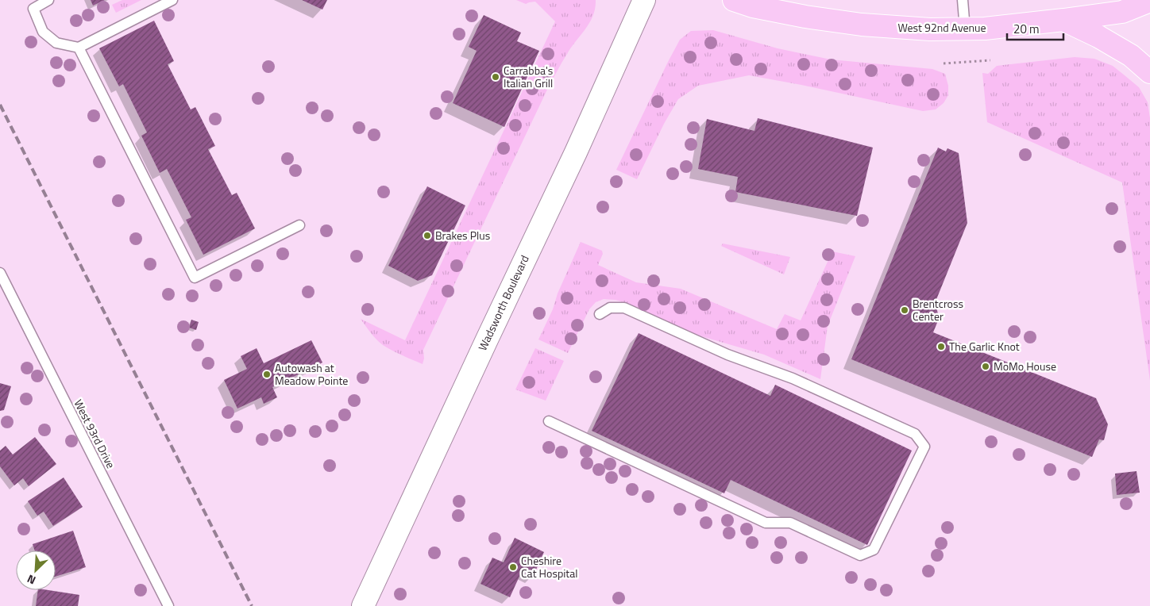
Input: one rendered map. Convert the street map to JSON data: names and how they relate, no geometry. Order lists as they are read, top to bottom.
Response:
{
  "streets": {
    "main road": ["West 92nd Avenue"],
    "street": ["Wadsworth Boulevard"],
    "lane": ["West 93rd Drive"]
  },
  "places": [
    "Carrabba's Italian Grill",
    "Brakes Plus",
    "Brentcross Center",
    "The Garlic Knot",
    "MoMo House",
    "Autowash at Meadow Pointe",
    "Cheshire Cat Hospital"
  ],
  "scale_bar": "20 m",
  "north": "bottom left"
}
